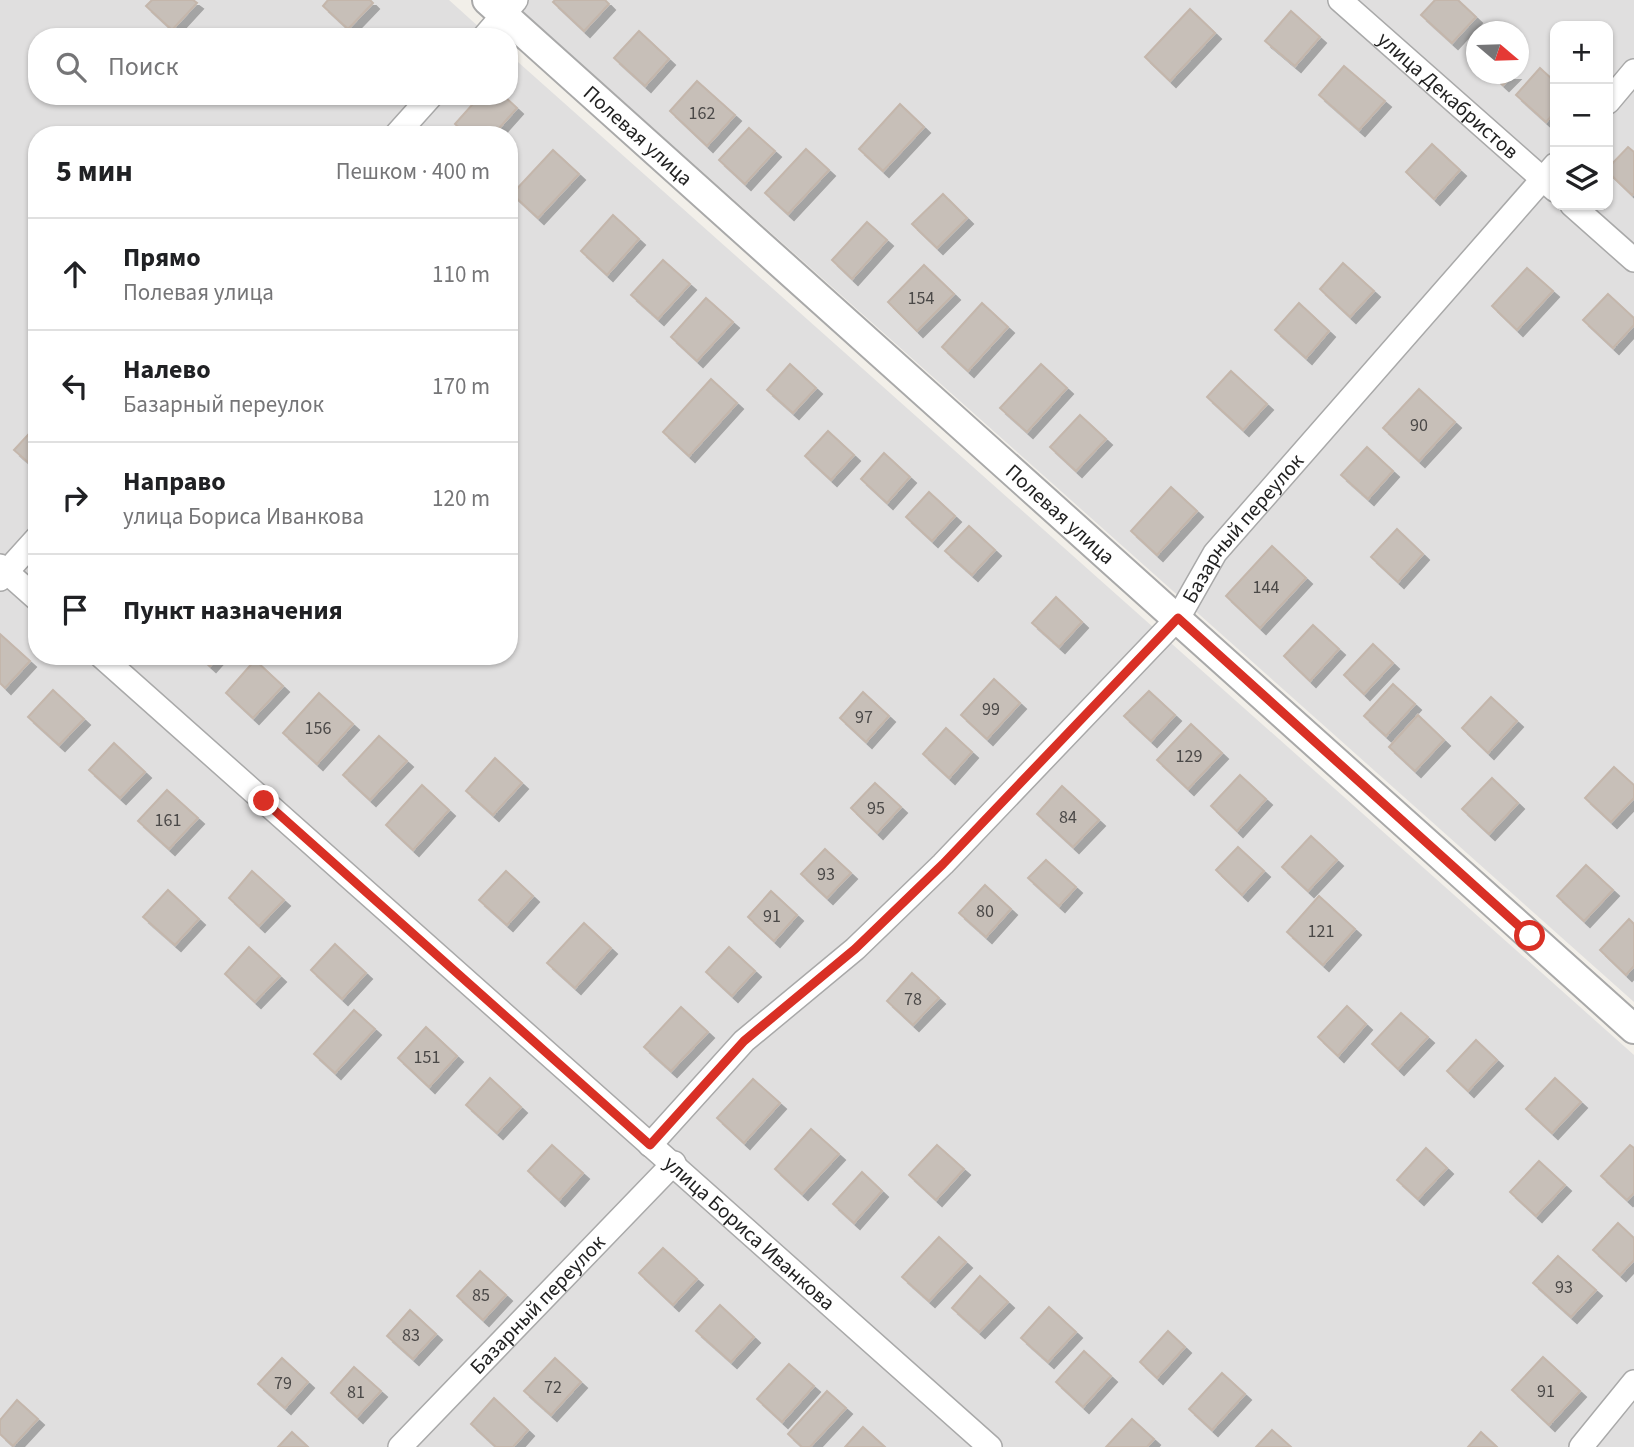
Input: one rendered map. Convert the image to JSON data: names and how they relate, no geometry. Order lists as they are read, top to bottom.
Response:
{
  "streets": {
    "street": [
      "улица Декабристов",
      "Полевая улица",
      "Базарный переулок",
      "улица Бориса Иванкова"
    ]
  },
  "crossings": [
    ["Полевая улица", "Базарный переулок"],
    ["Базарный переулок", "улица Бориса Иванкова"]
  ],
  "house_numbers": [
    "162",
    "154",
    "90",
    "144",
    "99",
    "97",
    "156",
    "129",
    "95",
    "84",
    "161",
    "93",
    "80",
    "91",
    "121",
    "78",
    "151",
    "93",
    "85",
    "83",
    "79",
    "72",
    "91",
    "81"
  ],
  "north": "right",
  "page": {
    "map_buttons": ["+", "−"],
    "search": "Поиск",
    "heading": ["5 мин", "Пешком · 400 m"],
    "list": [
      ["Прямо", "Полевая улица", "110 m"],
      ["Налево", "Базарный переулок", "170 m"],
      ["Направо", "улица Бориса Иванкова", "120 m"],
      "Пункт назначения"
    ]
  }
}
